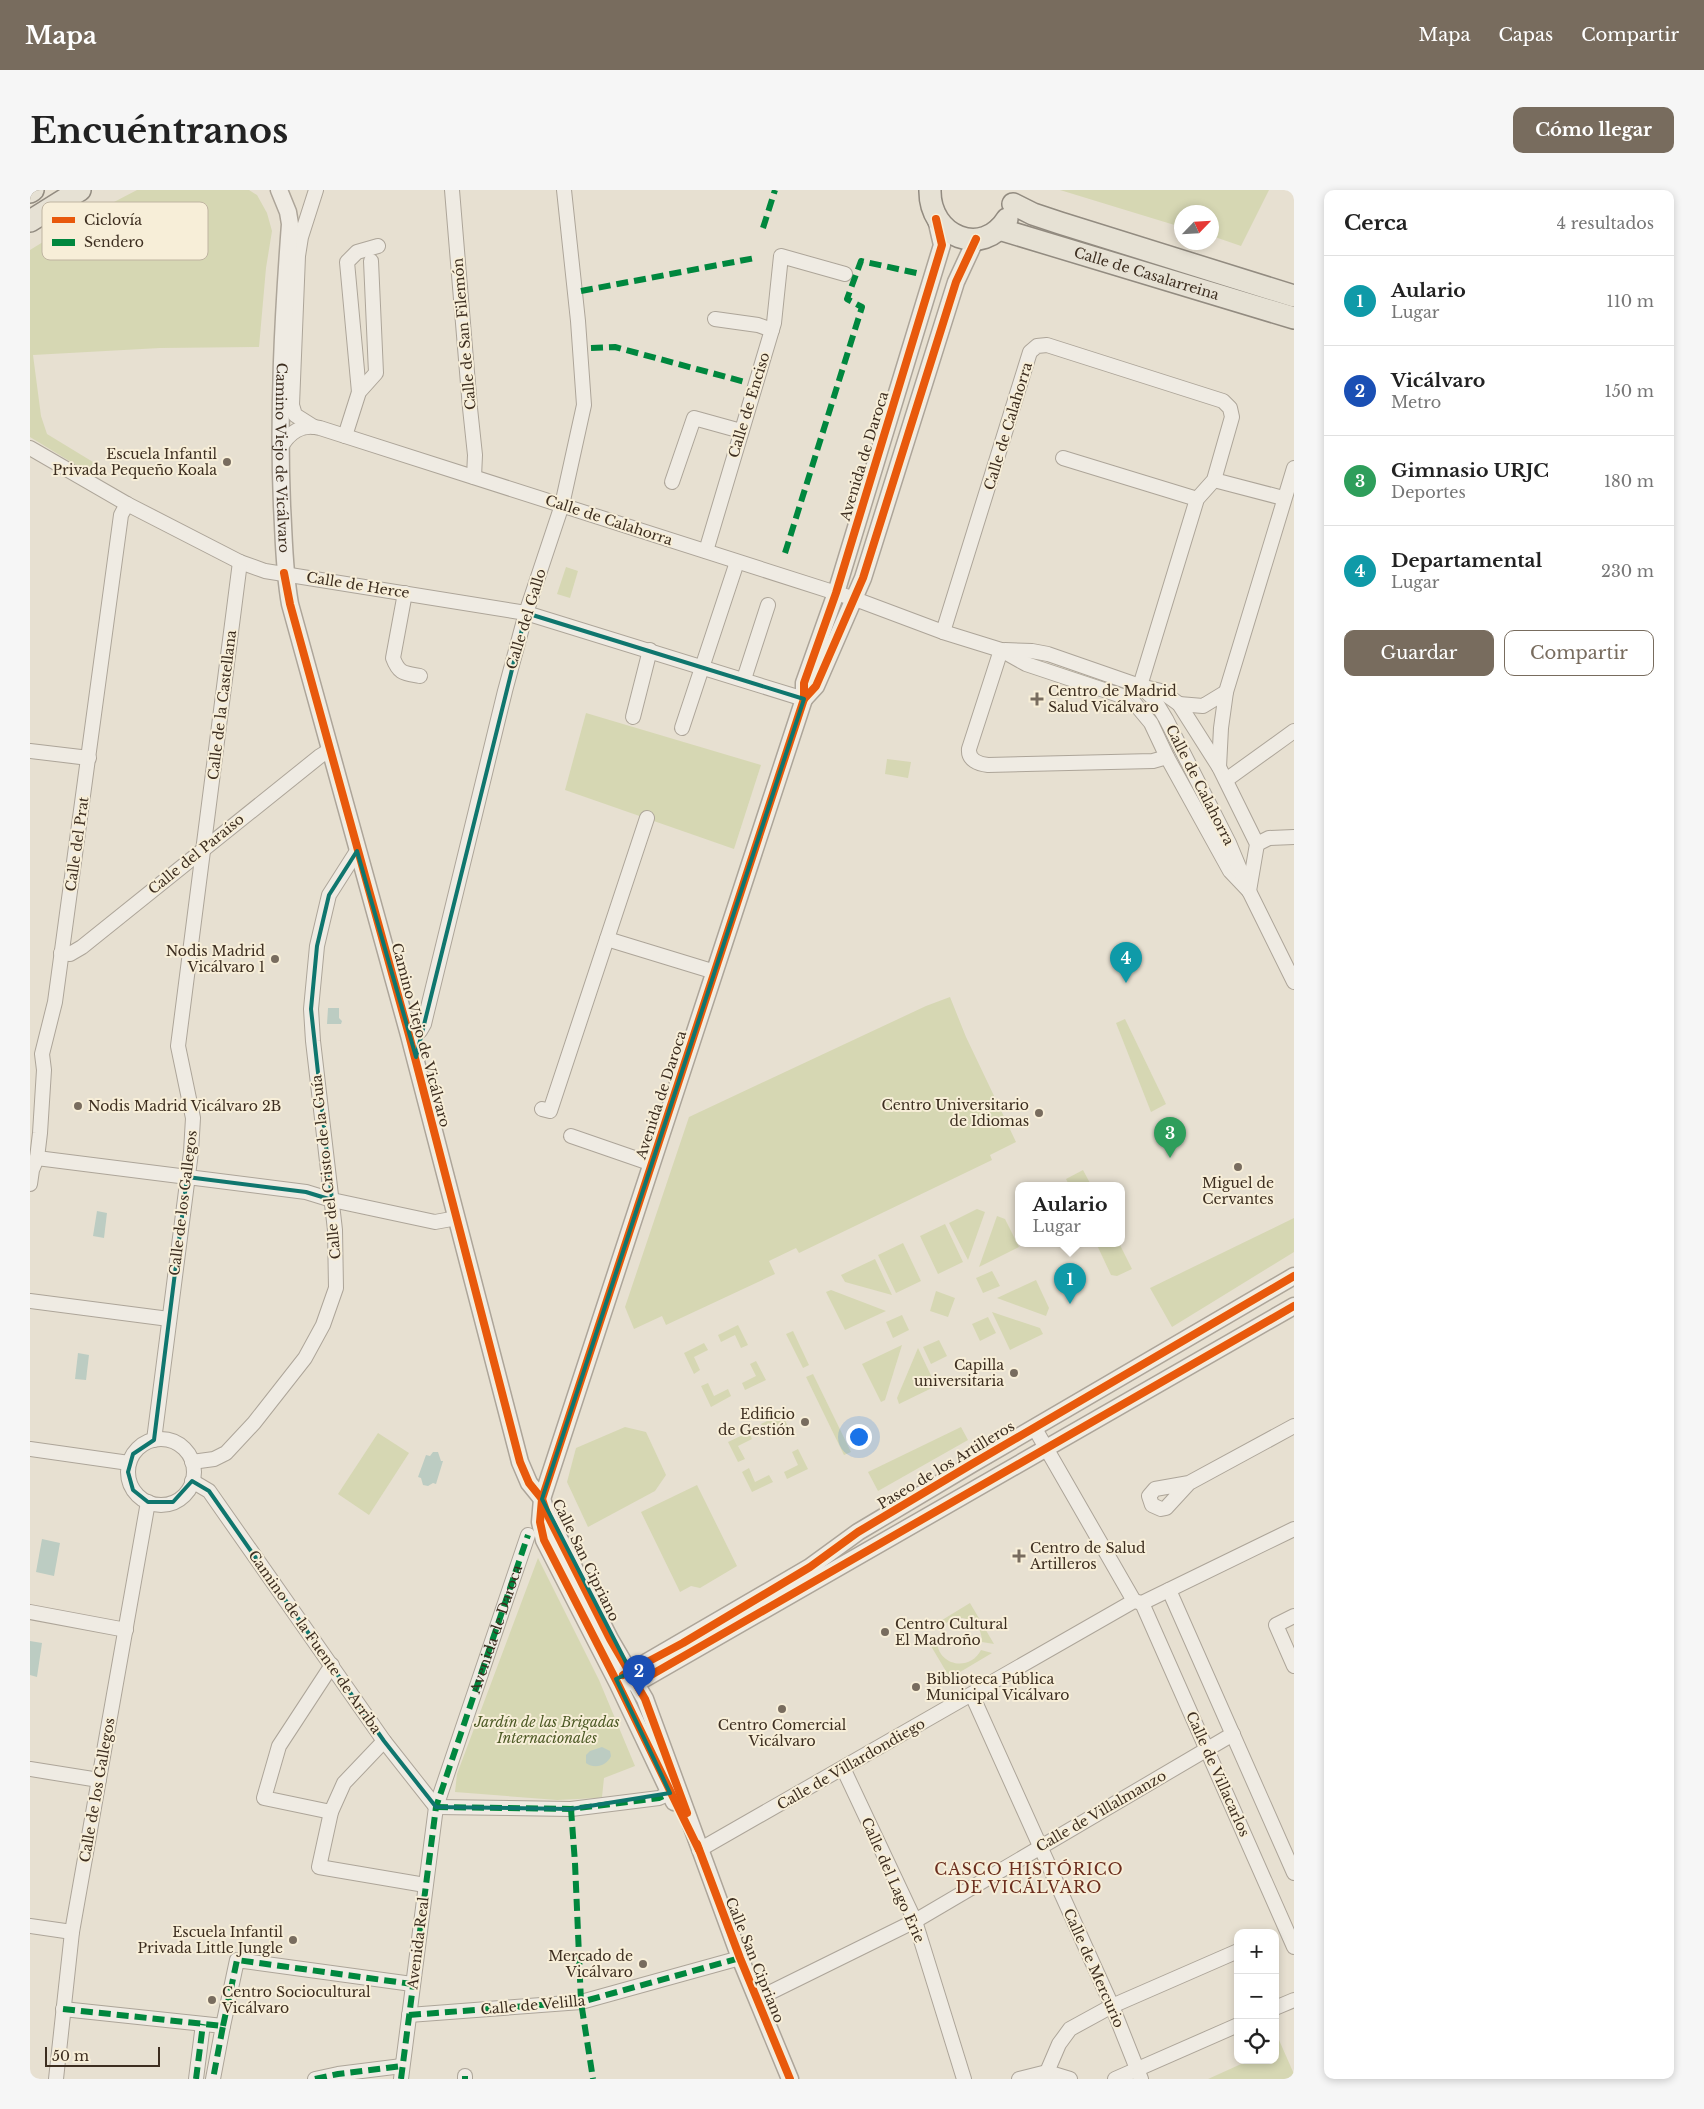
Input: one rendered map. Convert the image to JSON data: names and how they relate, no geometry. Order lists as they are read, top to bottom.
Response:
{
  "streets": {
    "main road": ["Calle de Casalarreina"],
    "street": [
      "Calle de San Filemón",
      "Calle de Enciso",
      "Calle de Calahorra",
      "Avenida de Daroca",
      "Camino Viejo de Vicálvaro",
      "Calle de Herce",
      "Calle del Gallo",
      "Calle de la Castellana",
      "Calle del Prat",
      "Calle del Paraíso",
      "Calle del Cristo de la Guía",
      "Calle de los Gallegos",
      "Paseo de los Artilleros",
      "Calle San Cipriano",
      "Camino de la Fuente de Arriba",
      "Calle de Villardondiego",
      "Calle de Villacarlos",
      "Calle de Villalmanzo",
      "Calle del Lago Erie",
      "Avenida Real",
      "Calle de Mercurio",
      "Calle de Velilla"
    ]
  },
  "crossings": [
    ["Calle de San Filemón", "Calle de Calahorra"],
    ["Calle de Enciso", "Calle de Calahorra"],
    ["Calle de Calahorra", "Avenida de Daroca"],
    ["Calle de Calahorra", "Camino Viejo de Vicálvaro"],
    ["Calle de Calahorra", "Calle del Gallo"],
    ["Avenida de Daroca", "Camino Viejo de Vicálvaro"],
    ["Avenida de Daroca", "Calle de Herce"],
    ["Avenida de Daroca", "Calle San Cipriano"],
    ["Avenida de Daroca", "Camino de la Fuente de Arriba"],
    ["Avenida de Daroca", "Avenida Real"],
    ["Camino Viejo de Vicálvaro", "Calle de Herce"],
    ["Camino Viejo de Vicálvaro", "Calle del Gallo"],
    ["Camino Viejo de Vicálvaro", "Calle del Paraíso"],
    ["Camino Viejo de Vicálvaro", "Calle del Cristo de la Guía"],
    ["Camino Viejo de Vicálvaro", "Calle San Cipriano"],
    ["Calle de Herce", "Calle del Gallo"],
    ["Calle de Herce", "Calle de la Castellana"],
    ["Calle de Herce", "Calle del Prat"],
    ["Calle de la Castellana", "Calle del Paraíso"],
    ["Calle de la Castellana", "Calle de los Gallegos"],
    ["Calle del Prat", "Calle del Paraíso"],
    ["Calle del Paraíso", "Calle de los Gallegos"],
    ["Calle del Cristo de la Guía", "Calle de los Gallegos"],
    ["Calle del Cristo de la Guía", "Camino de la Fuente de Arriba"],
    ["Calle de los Gallegos", "Camino de la Fuente de Arriba"],
    ["Paseo de los Artilleros", "Calle San Cipriano"],
    ["Paseo de los Artilleros", "Calle de Villacarlos"],
    ["Calle San Cipriano", "Calle de Villardondiego"],
    ["Calle San Cipriano", "Calle de Villalmanzo"],
    ["Calle San Cipriano", "Calle de Velilla"],
    ["Camino de la Fuente de Arriba", "Avenida Real"],
    ["Calle de Villardondiego", "Calle de Villacarlos"],
    ["Calle de Villardondiego", "Calle del Lago Erie"],
    ["Calle de Villardondiego", "Calle de Mercurio"],
    ["Calle de Villacarlos", "Calle de Villalmanzo"],
    ["Calle de Villalmanzo", "Calle del Lago Erie"],
    ["Calle de Villalmanzo", "Calle de Mercurio"],
    ["Avenida Real", "Calle de Velilla"]
  ],
  "districts": ["CASCO HISTÓRICO DE VICÁLVARO"],
  "parks": ["Jardín de las Brigadas Internacionales"],
  "places": {
    "other": [
      "Escuela Infantil Privada Pequeño Koala",
      "Nodis Madrid Vicálvaro 1",
      "Nodis Madrid Vicálvaro 2B",
      "Centro Universitario de Idiomas",
      "Miguel de Cervantes",
      "Capilla universitaria",
      "Edificio de Gestión",
      "Centro Cultural El Madroño",
      "Biblioteca Pública Municipal Vicálvaro",
      "Centro Comercial Vicálvaro",
      "Escuela Infantil Privada Little Jungle",
      "Mercado de Vicálvaro",
      "Centro Sociocultural Vicálvaro"
    ],
    "health": ["Centro de Madrid Salud Vicálvaro", "Centro de Salud Artilleros"]
  },
  "legend": ["Ciclovía", "Sendero"],
  "scale_bar": "50 m",
  "north": "top right",
  "page": {
    "header": "Mapa",
    "nav": ["Mapa", "Capas", "Compartir"],
    "buttons": [
      "Cómo llegar",
      ["Guardar", "Compartir"]
    ],
    "title": "Encuéntranos",
    "heading": ["Cerca", "4 resultados"],
    "list": [
      {
        "mark": "1",
        "name": "Aulario",
        "note": "Lugar",
        "value": "110 m"
      },
      {
        "mark": "2",
        "name": "Vicálvaro",
        "note": "Metro",
        "value": "150 m"
      },
      {
        "mark": "3",
        "name": "Gimnasio URJC",
        "note": "Deportes",
        "value": "180 m"
      },
      {
        "mark": "4",
        "name": "Departamental",
        "note": "Lugar",
        "value": "230 m"
      }
    ],
    "pins": [
      "4",
      "3",
      "1",
      "2"
    ],
    "popup": ["Aulario", "Lugar"],
    "map_buttons": ["+", "−"],
    "scale": "50 m"
  }
}
